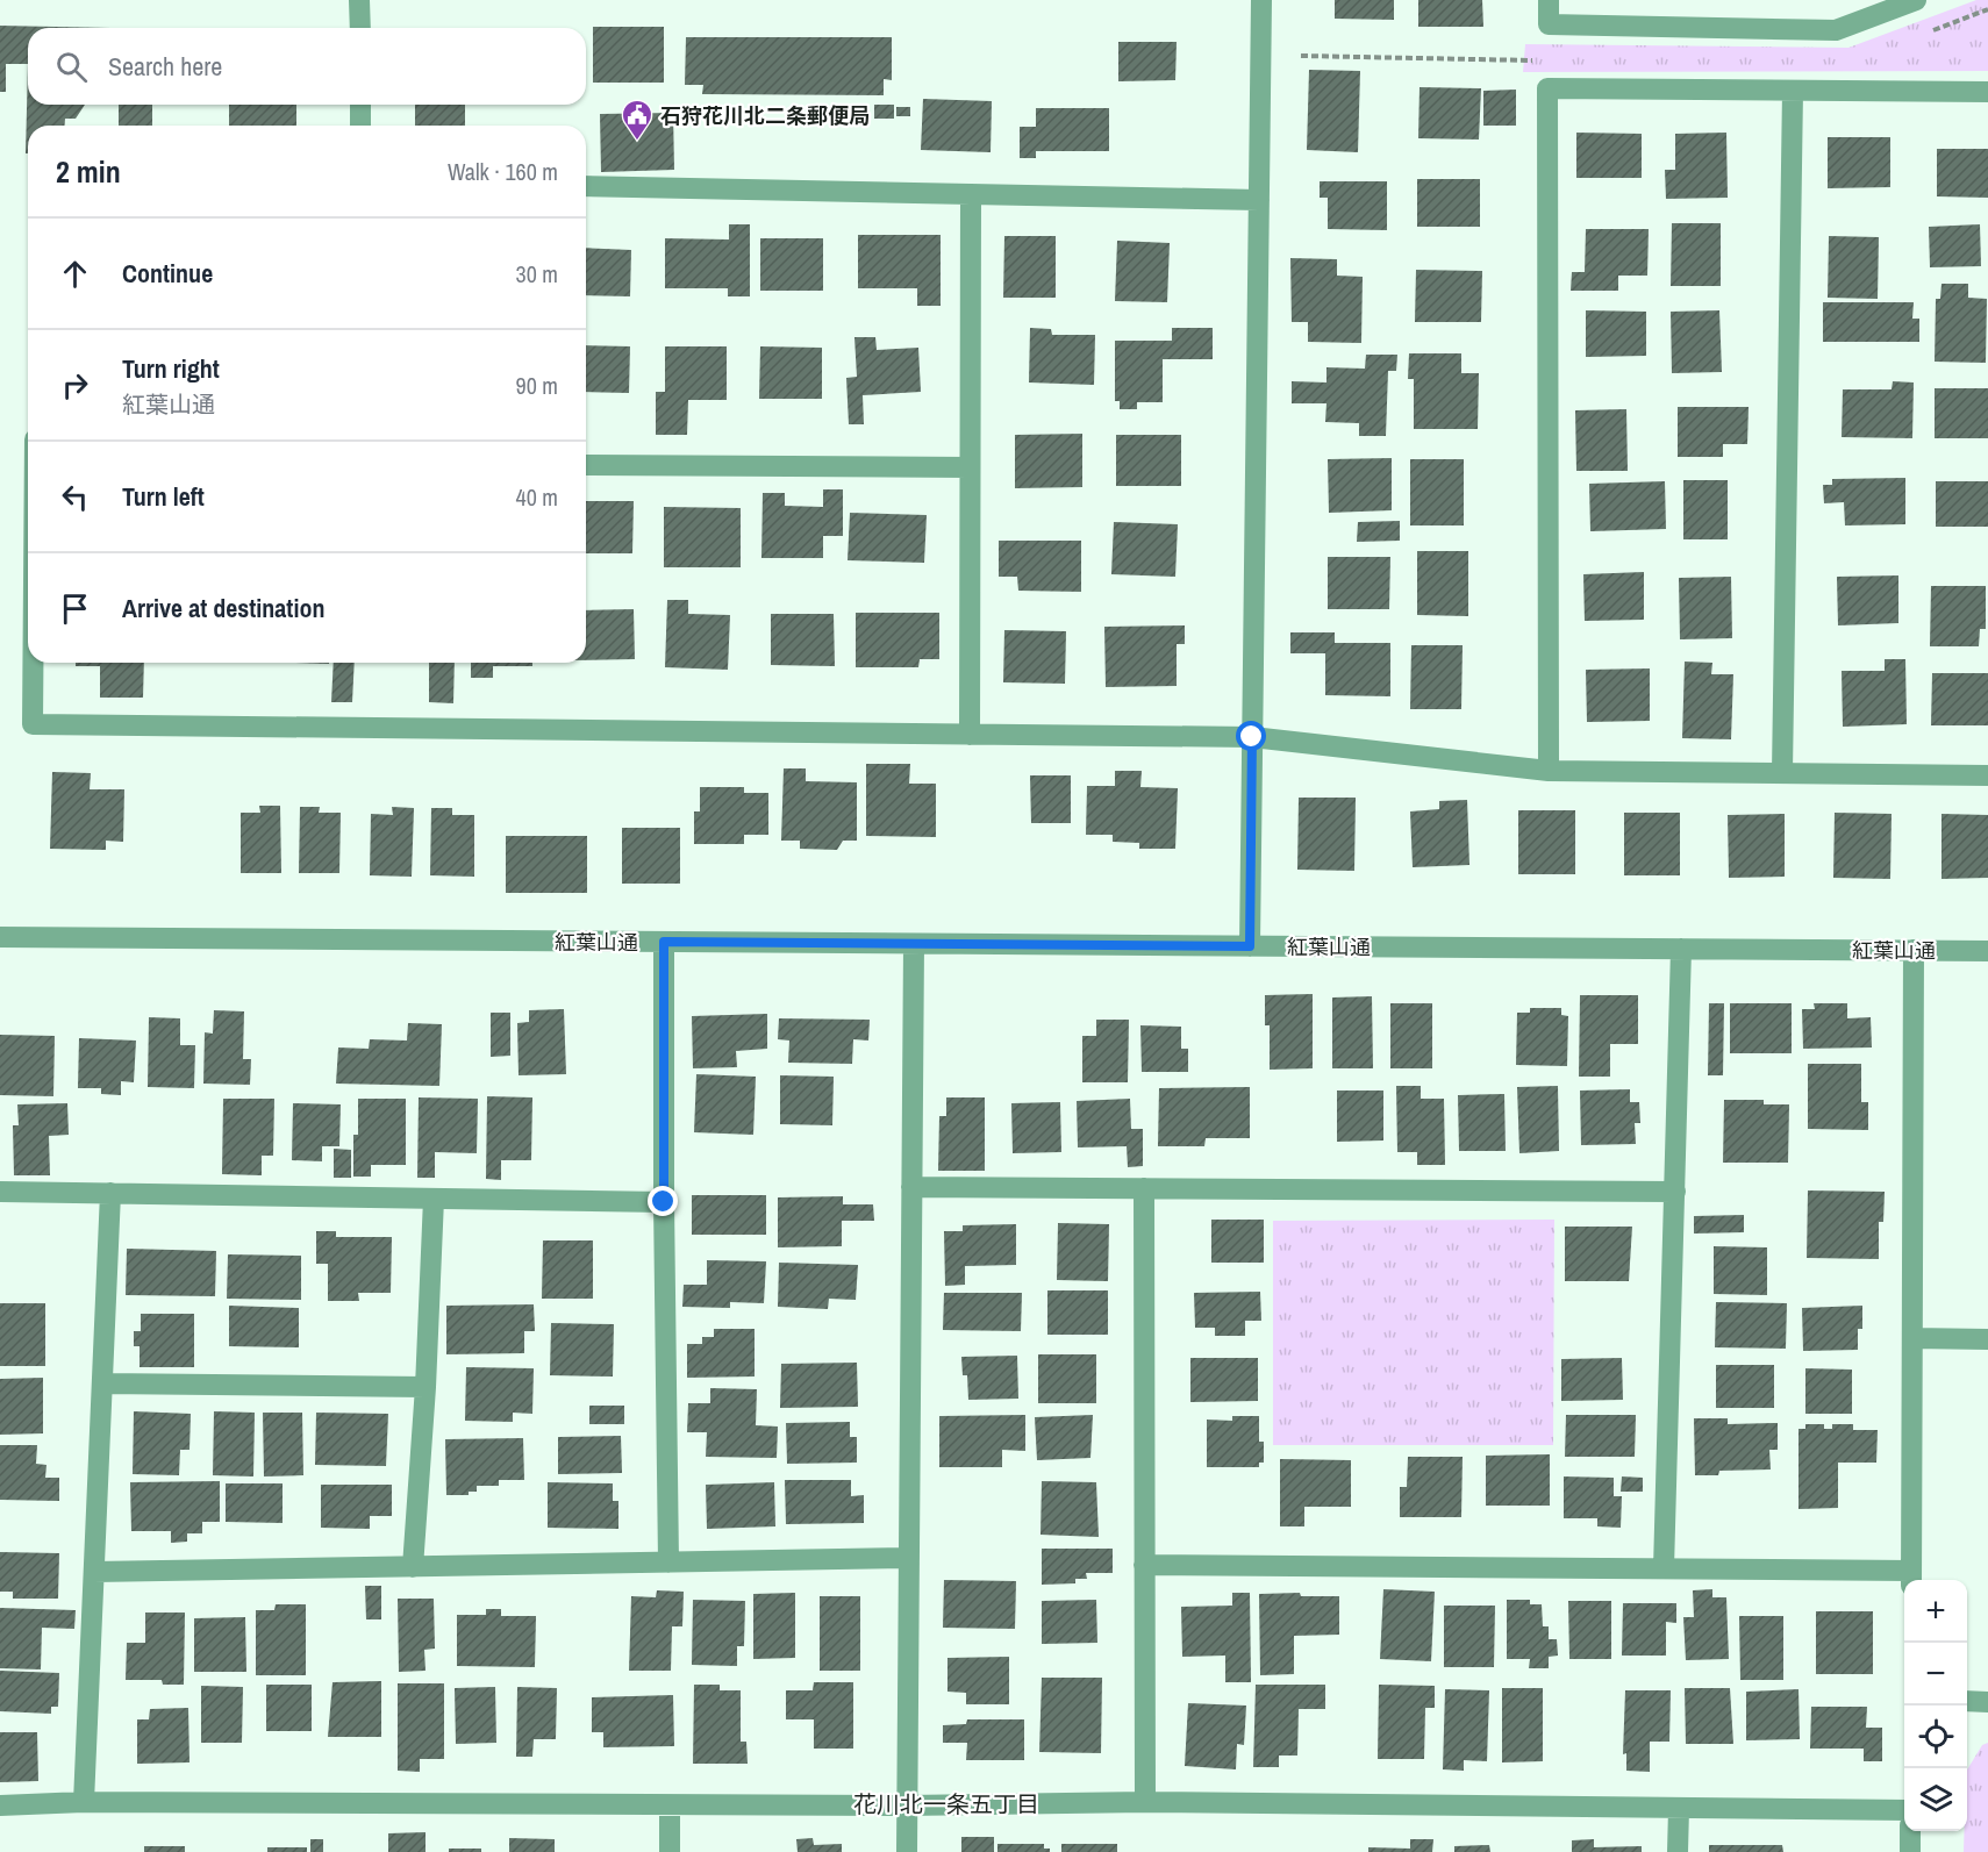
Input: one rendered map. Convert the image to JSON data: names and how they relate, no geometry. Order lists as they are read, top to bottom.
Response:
{
  "streets": {
    "street": ["紅葉山通"]
  },
  "districts": ["花川北一条五丁目"],
  "places": {
    "public building": ["石狩花川北二条郵便局"]
  },
  "page": {
    "search": "Search here",
    "heading": ["2 min", "Walk · 160 m"],
    "list": [
      ["Continue", "30 m"],
      ["Turn right", "紅葉山通", "90 m"],
      ["Turn left", "40 m"],
      "Arrive at destination"
    ],
    "map_buttons": ["+", "−"]
  }
}
